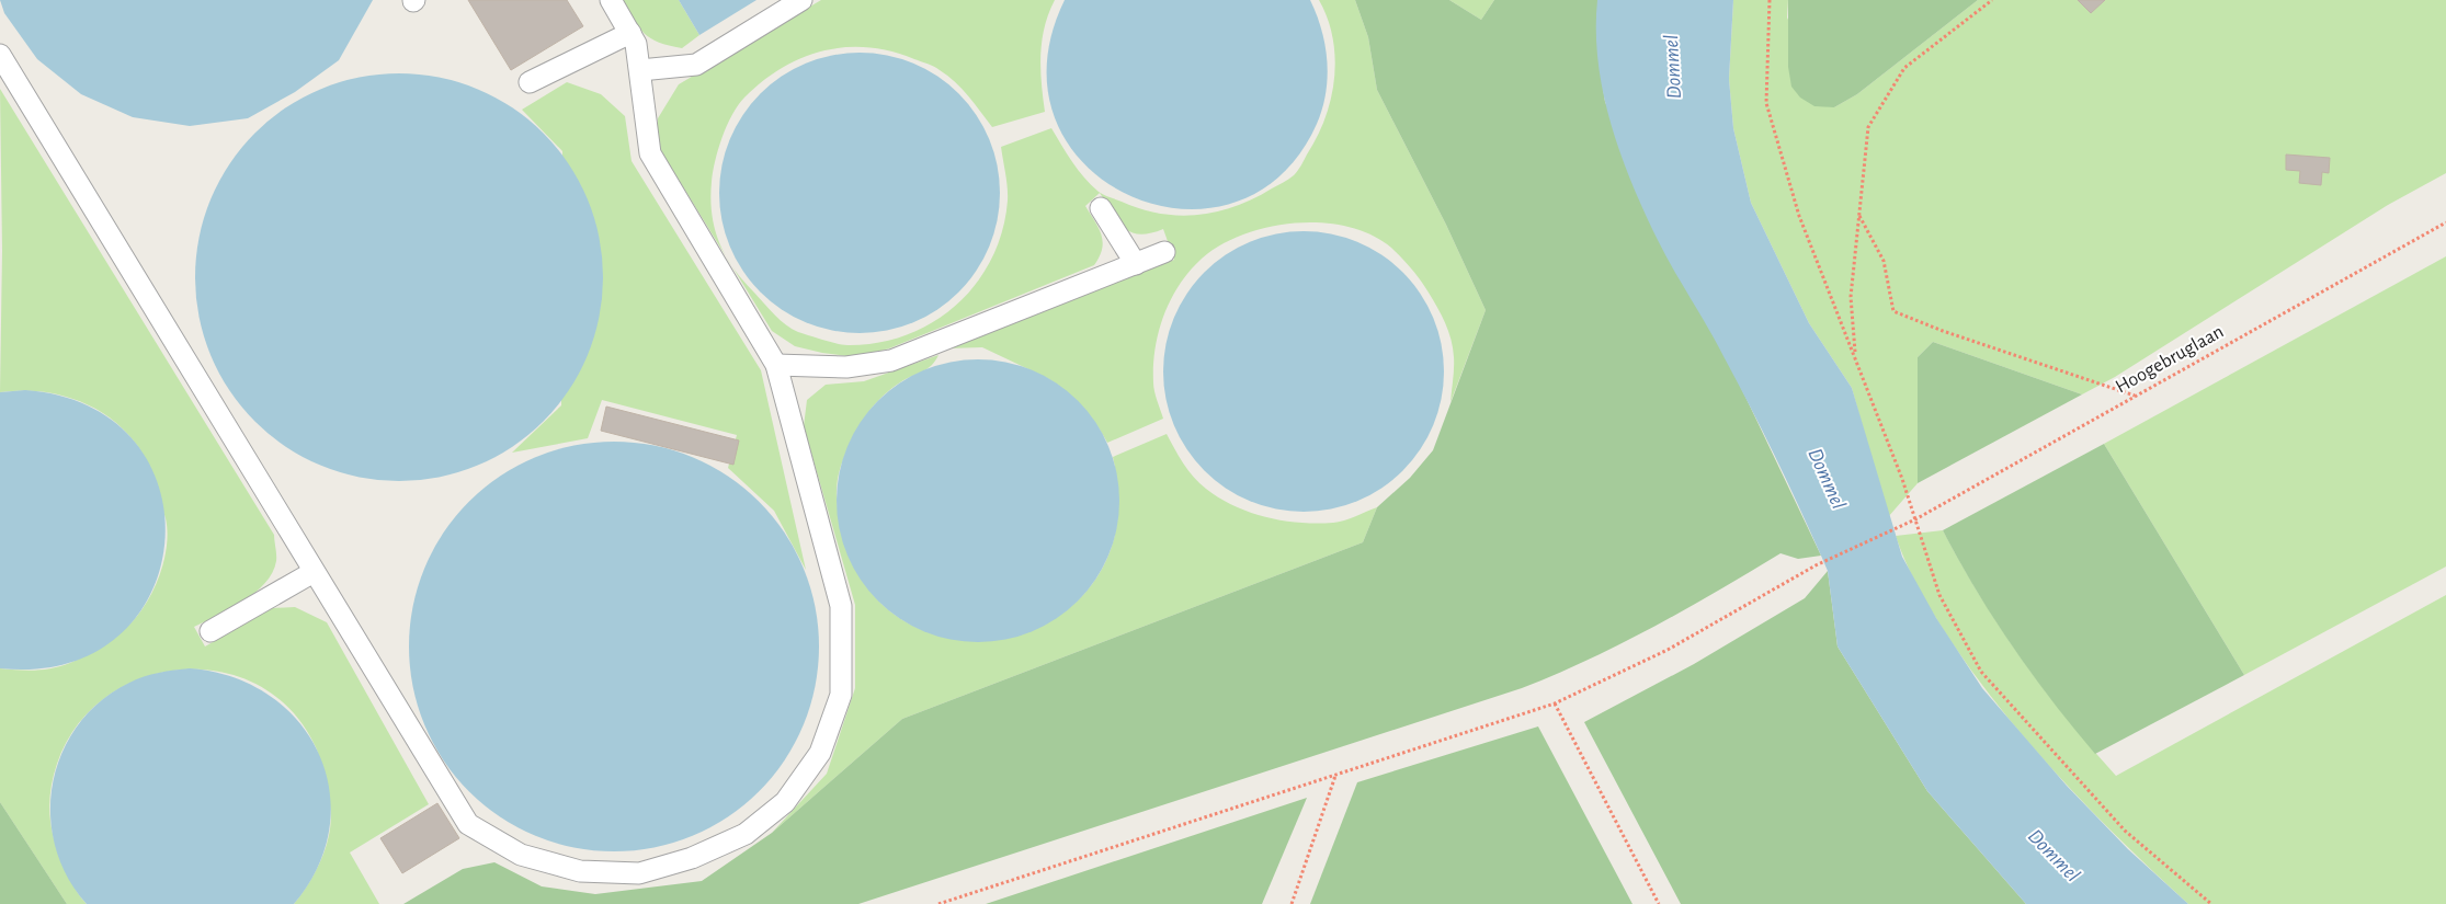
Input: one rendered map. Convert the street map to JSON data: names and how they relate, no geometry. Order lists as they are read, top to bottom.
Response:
{
  "streets": {
    "path": ["Hoogebruglaan"]
  },
  "water": ["Dommel"]
}
